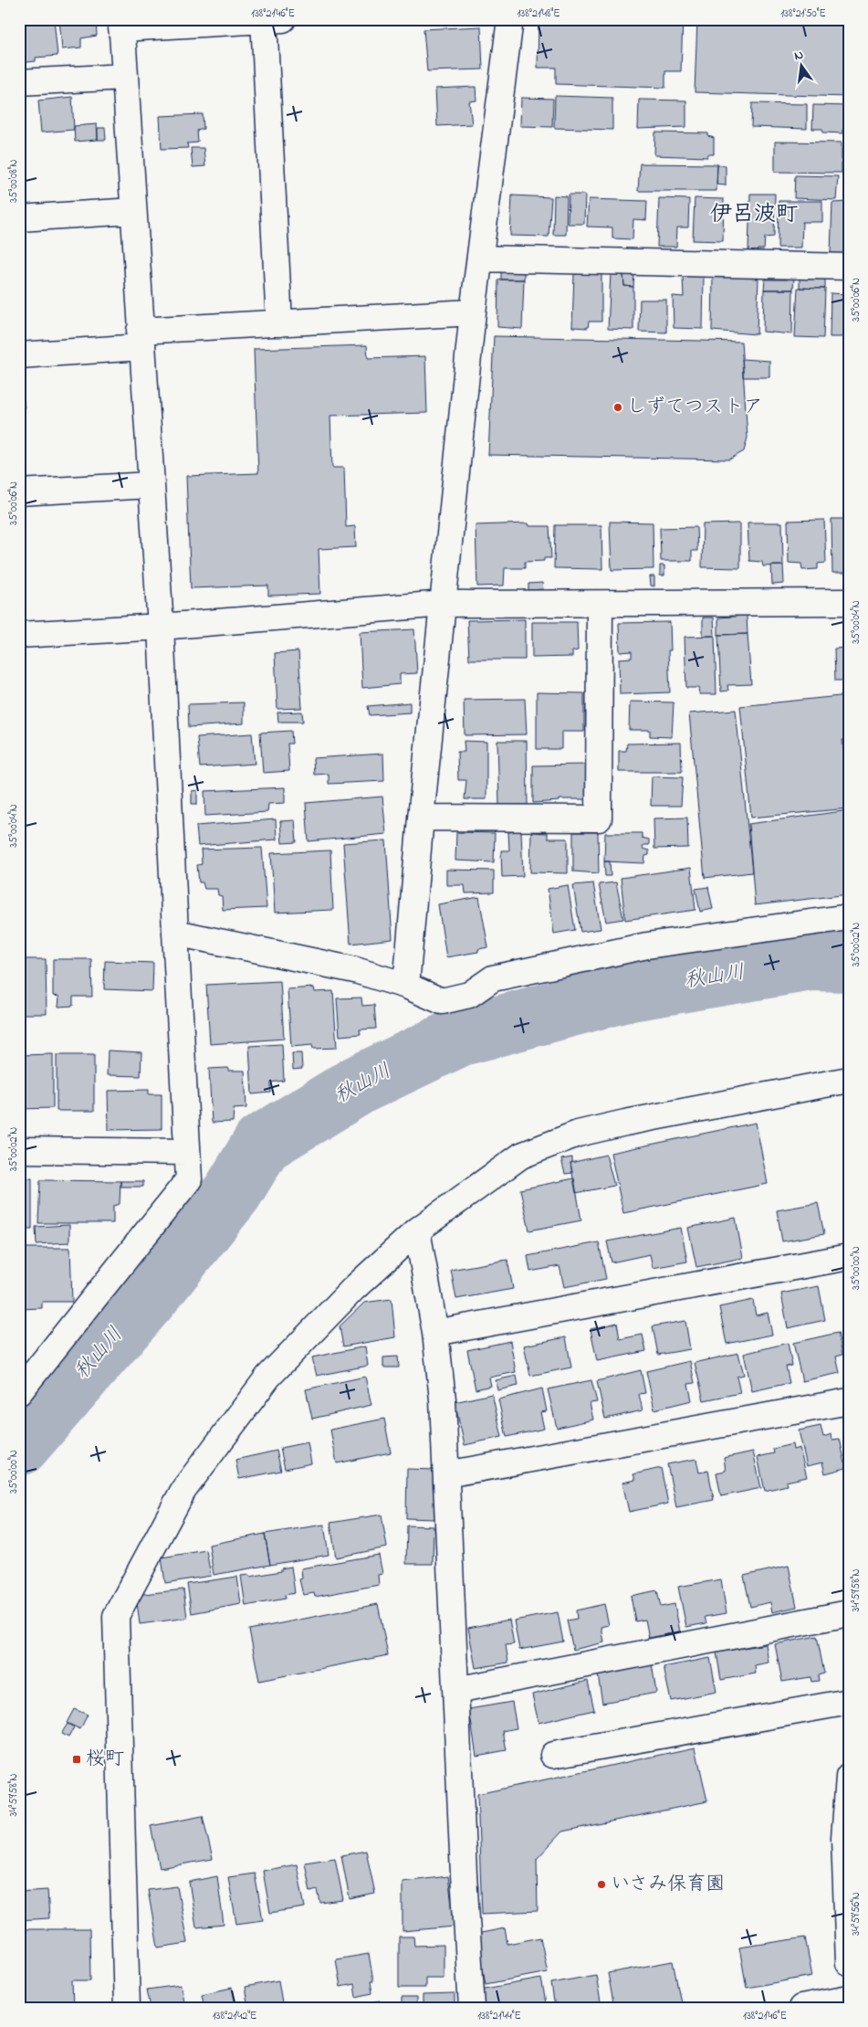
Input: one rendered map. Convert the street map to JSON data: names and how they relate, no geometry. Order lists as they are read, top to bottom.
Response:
{
  "districts": ["伊呂波町"],
  "water": ["秋山川"],
  "places": {
    "other": ["しずてつストア", "いさみ保育園"],
    "transit": ["桜町"]
  },
  "north": "top",
  "coordinates": [
    "138°21'46\"E",
    "138°21'48\"E",
    "138°21'50\"E",
    "35°00'08\"N",
    "35°00'06\"N",
    "35°00'04\"N",
    "35°00'02\"N",
    "35°00'00\"N",
    "34°59'58\"N",
    "34°59'56\"N",
    "138°21'42\"E",
    "138°21'44\"E"
  ]
}
